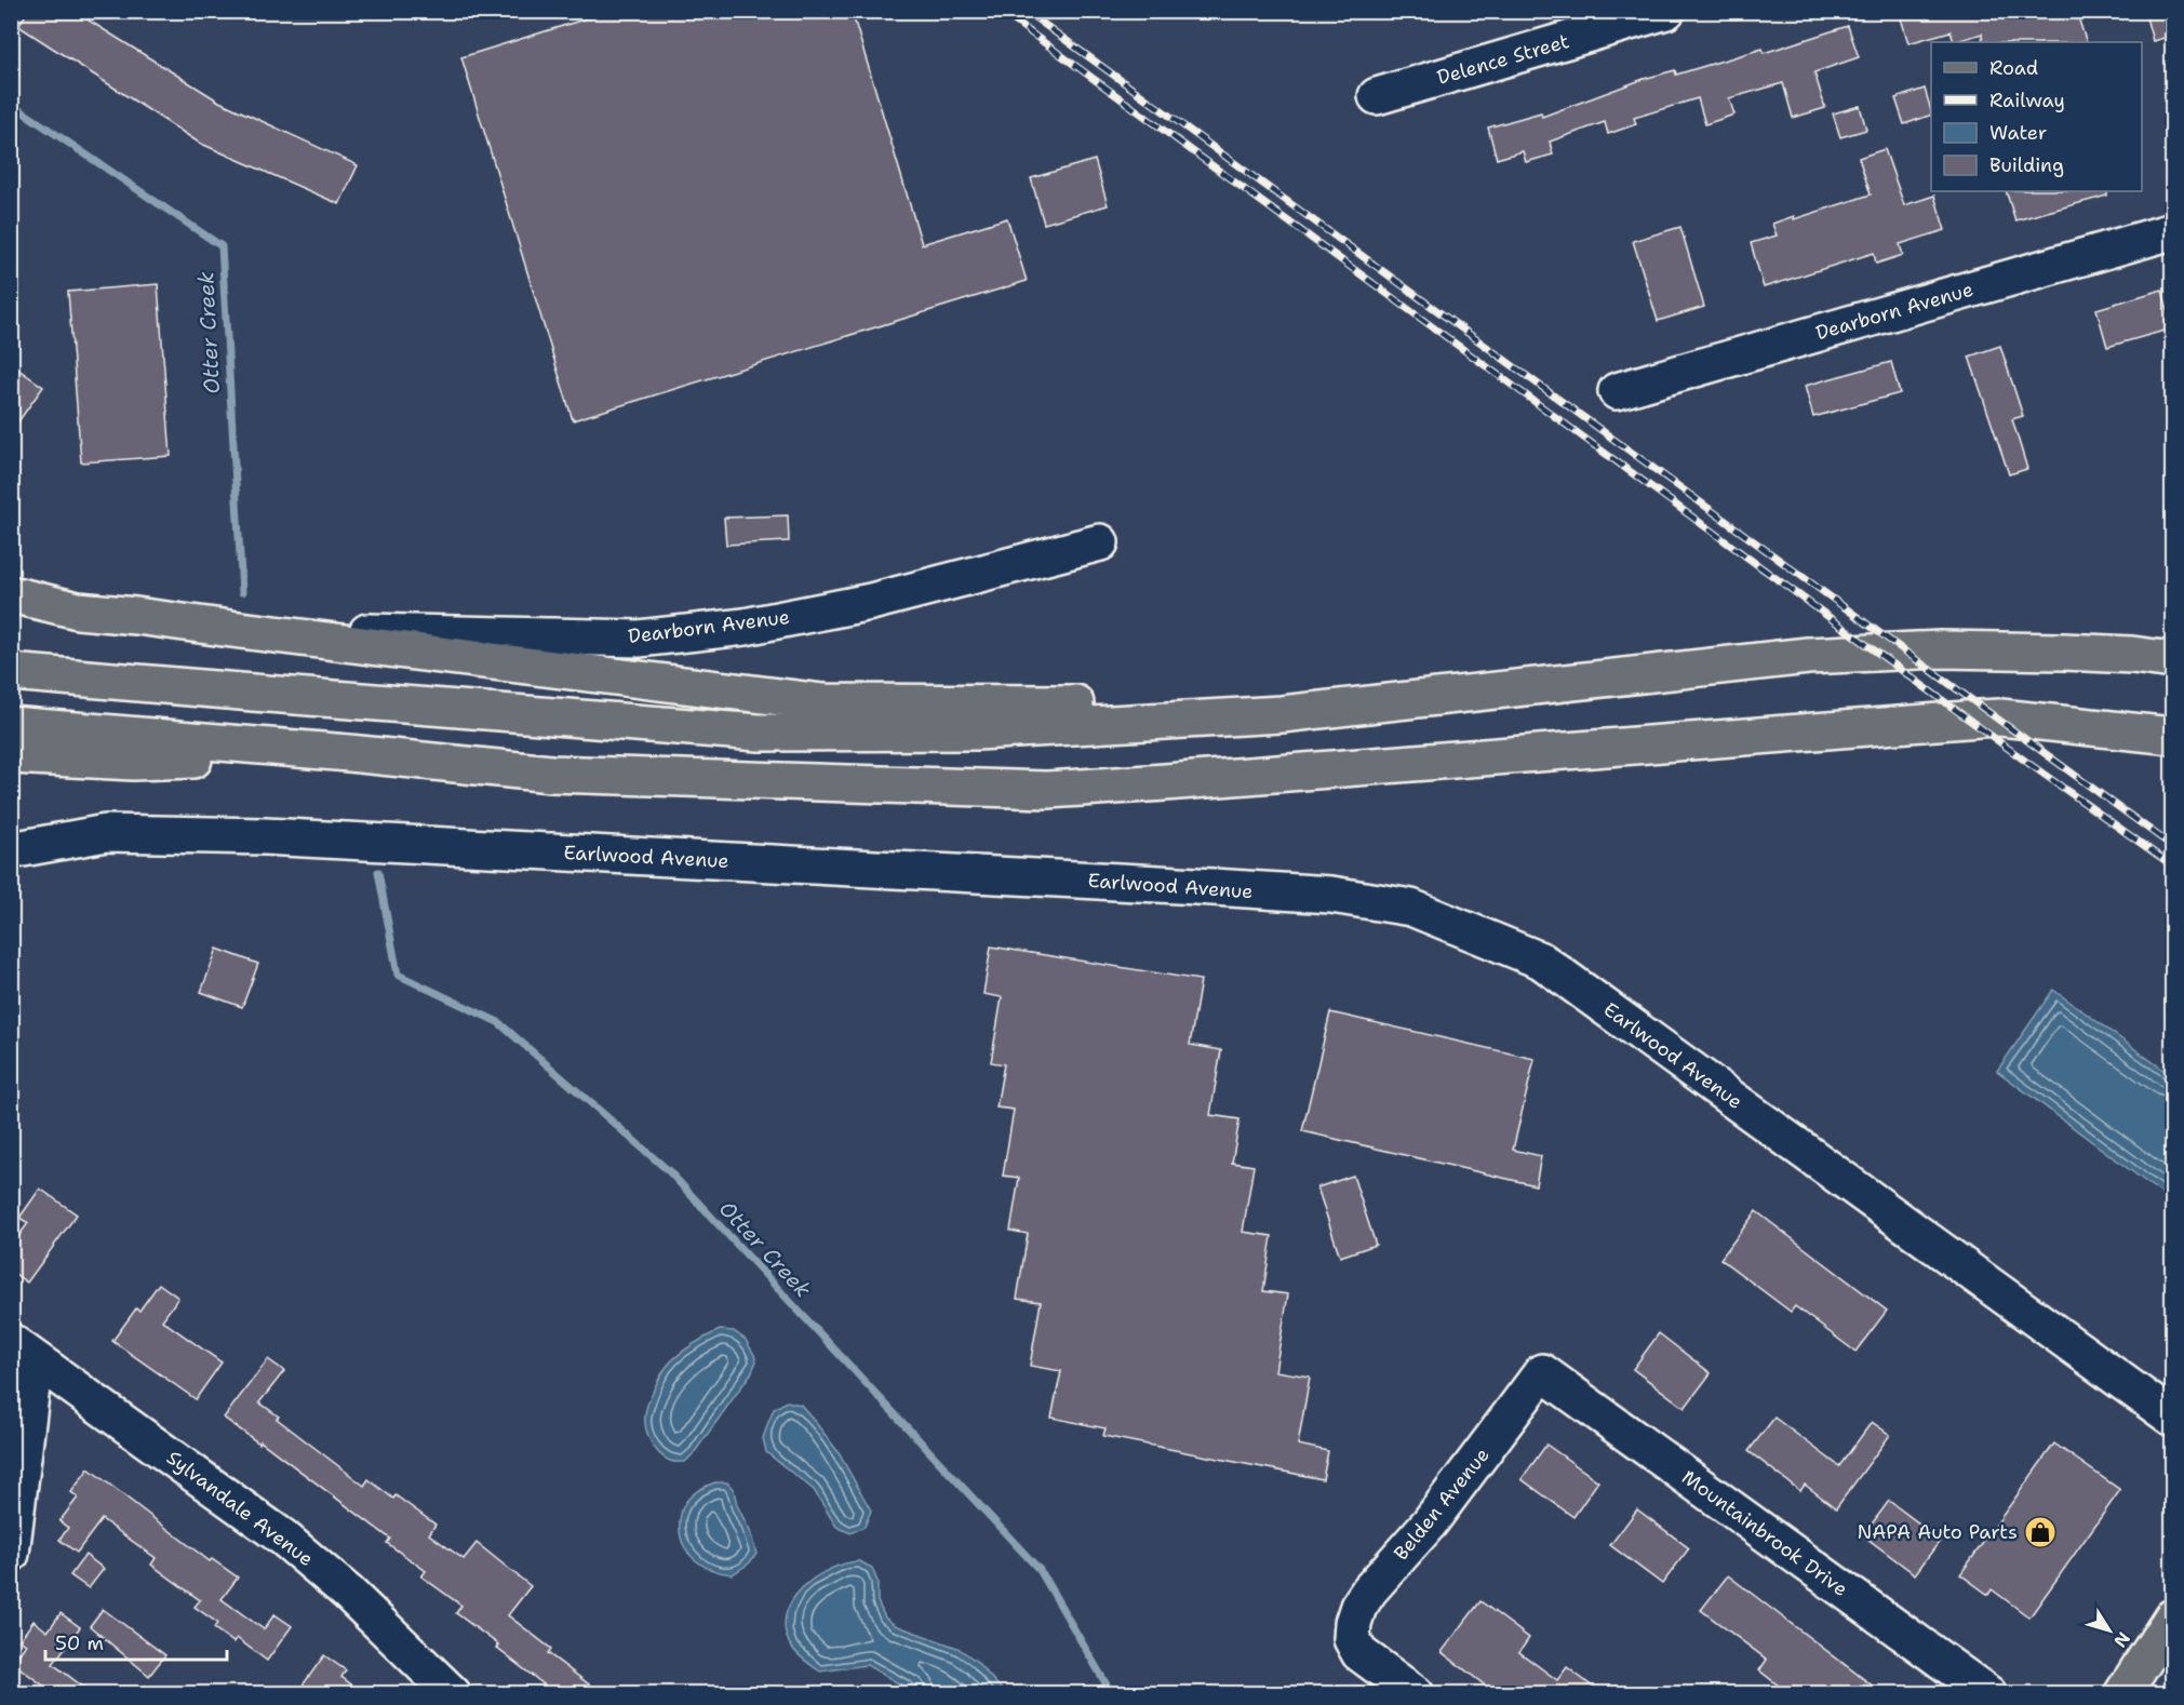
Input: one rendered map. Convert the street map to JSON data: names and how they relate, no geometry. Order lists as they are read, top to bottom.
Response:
{
  "streets": {
    "street": [
      "Delence Street",
      "Dearborn Avenue",
      "Earlwood Avenue",
      "Belden Avenue",
      "Sylvandale Avenue",
      "Mountainbrook Drive"
    ]
  },
  "crossings": [
    ["Belden Avenue", "Mountainbrook Drive"]
  ],
  "water": ["Otter Creek"],
  "places": {
    "shop": ["NAPA Auto Parts"]
  },
  "legend": [
    "Road",
    "Railway",
    "Water",
    "Building"
  ],
  "scale_bar": "50 m",
  "north": "bottom right"
}
